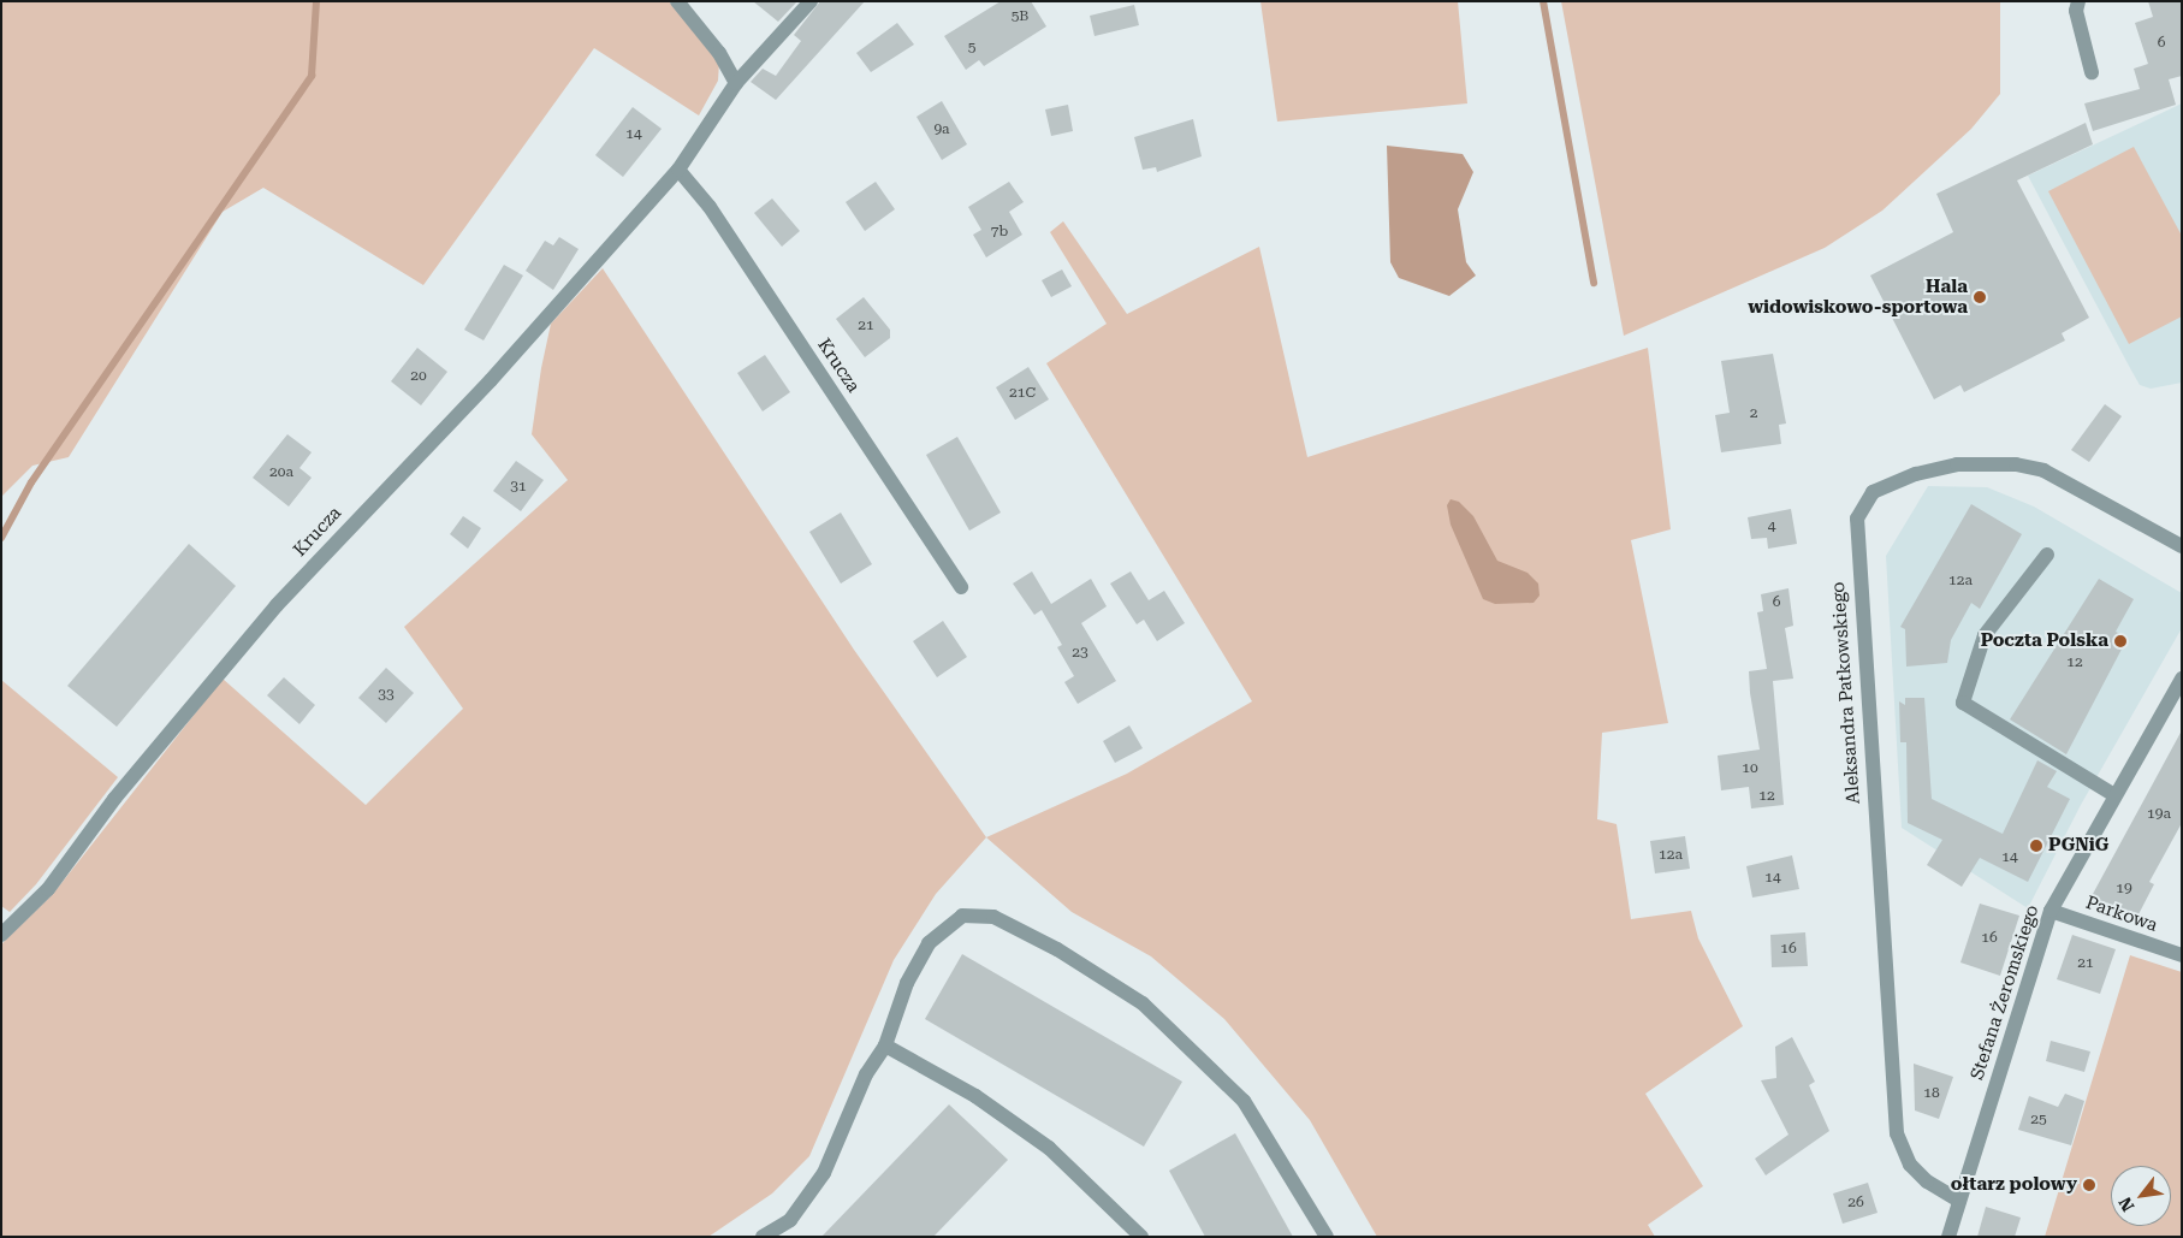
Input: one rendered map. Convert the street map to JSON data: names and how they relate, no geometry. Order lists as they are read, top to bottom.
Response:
{
  "streets": {
    "street": [
      "Krucza",
      "Aleksandra Patkowskiego",
      "Parkowa",
      "Stefana Żeromskiego"
    ]
  },
  "crossings": [
    ["Aleksandra Patkowskiego", "Stefana Żeromskiego"],
    ["Parkowa", "Stefana Żeromskiego"]
  ],
  "places": [
    "Hala widowiskowo-sportowa",
    "Poczta Polska",
    "PGNiG",
    "ołtarz polowy"
  ],
  "house_numbers": [
    "5B",
    "6",
    "5",
    "9a",
    "14",
    "7b",
    "21",
    "20",
    "21C",
    "2",
    "20a",
    "31",
    "4",
    "12a",
    "6",
    "23",
    "12",
    "33",
    "10",
    "12",
    "19a",
    "12a",
    "14",
    "14",
    "19",
    "16",
    "16",
    "21",
    "18",
    "25",
    "26"
  ],
  "north": "bottom left"
}
